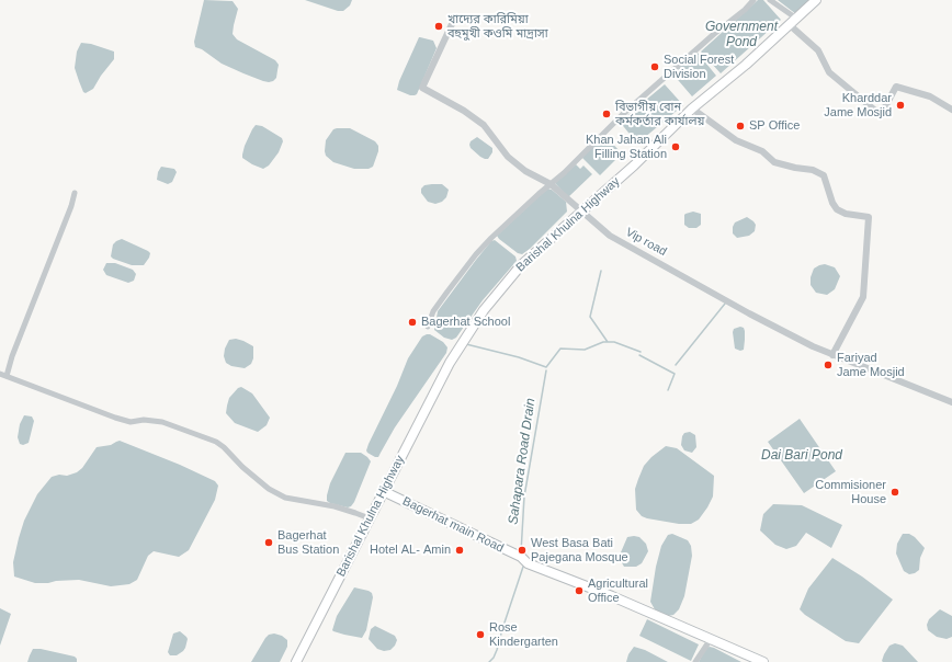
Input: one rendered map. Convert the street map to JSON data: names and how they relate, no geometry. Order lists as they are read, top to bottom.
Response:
{
  "streets": {
    "main road": ["Barishal Khulna Highway", "Bagerhat main Road"],
    "street": ["Vip road"]
  },
  "crossings": [
    ["Barishal Khulna Highway", "Vip road"],
    ["Barishal Khulna Highway", "Bagerhat main Road"]
  ],
  "water": ["Government Pond", "Dai Bari Pond", "Sahapara Road Drain"],
  "places": [
    "খাদ্যের কারিমিয়া বহুমুখী কওমি মাদ্রাসা",
    "Social Forest Division",
    "Kharddar Jame Mosjid",
    "বিভাগীয় বোন কর্মকর্তার কার্যালয়",
    "SP Office",
    "Khan Jahan Ali Filling Station",
    "Bagerhat School",
    "Fariyad Jame Mosjid",
    "Commisioner House",
    "Bagerhat Bus Station",
    "Hotel AL- Amin",
    "West Basa Bati Pajegana Mosque",
    "Agricultural Office",
    "Rose Kindergarten"
  ]
}
